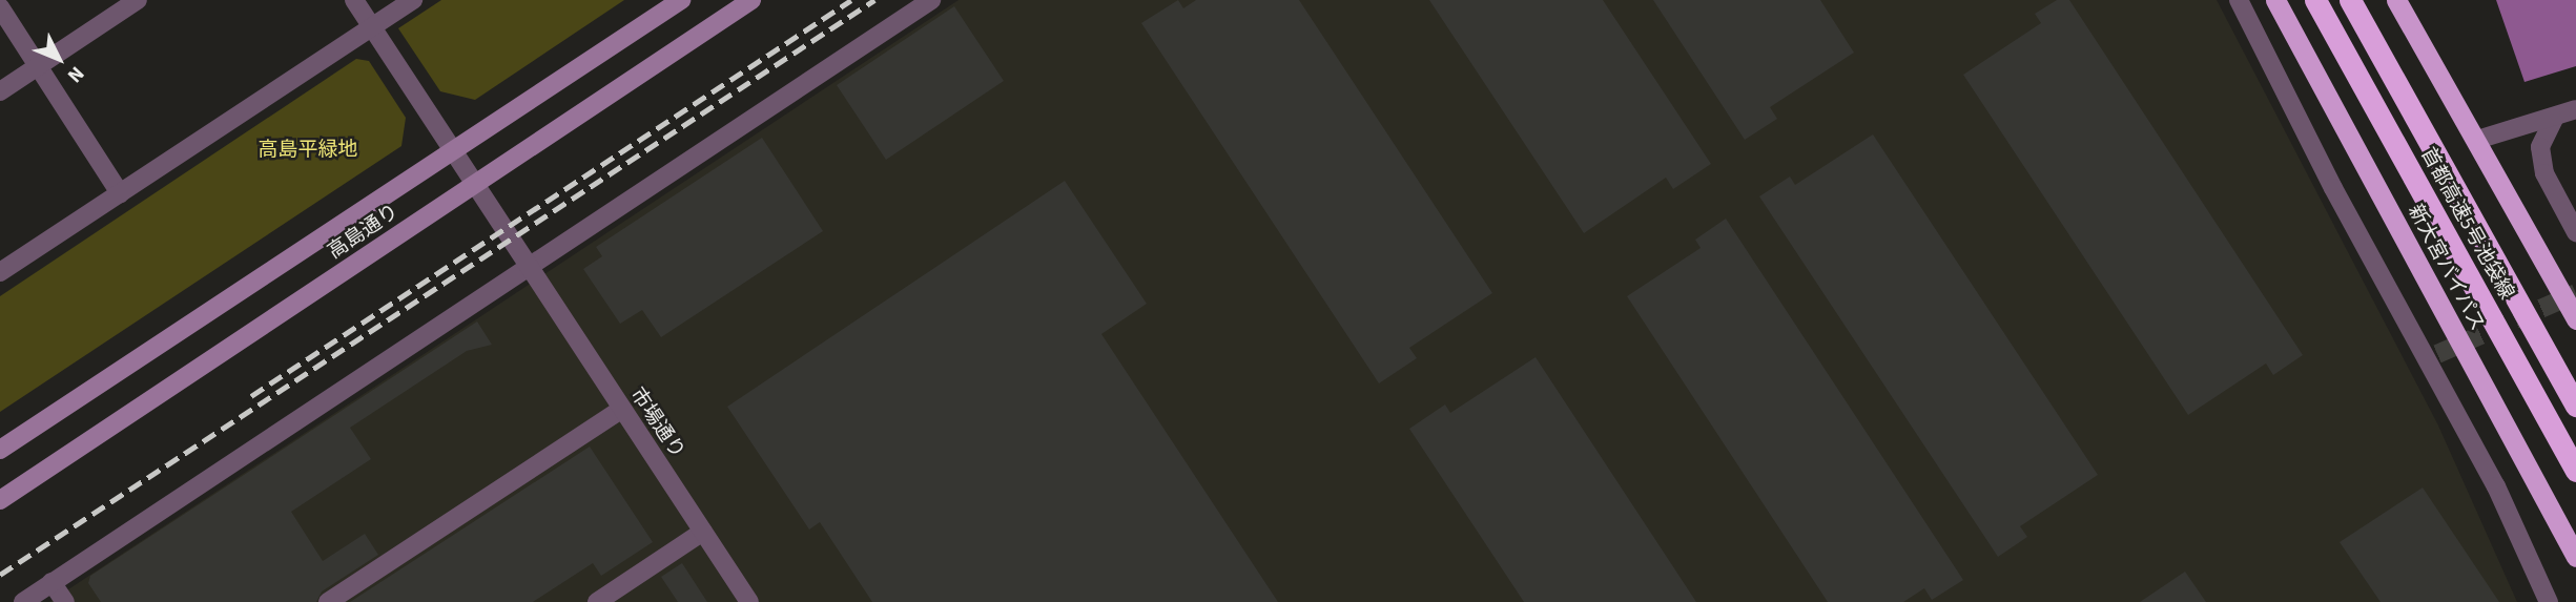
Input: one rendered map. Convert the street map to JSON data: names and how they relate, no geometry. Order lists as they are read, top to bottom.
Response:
{
  "streets": {
    "highway": ["首都高速5号池袋線", "新大宮バイパス"],
    "main road": ["高島通り"],
    "street": ["市場通り"]
  },
  "crossings": [
    ["高島通り", "市場通り"]
  ],
  "parks": ["高島平緑地"],
  "north": "bottom right"
}
